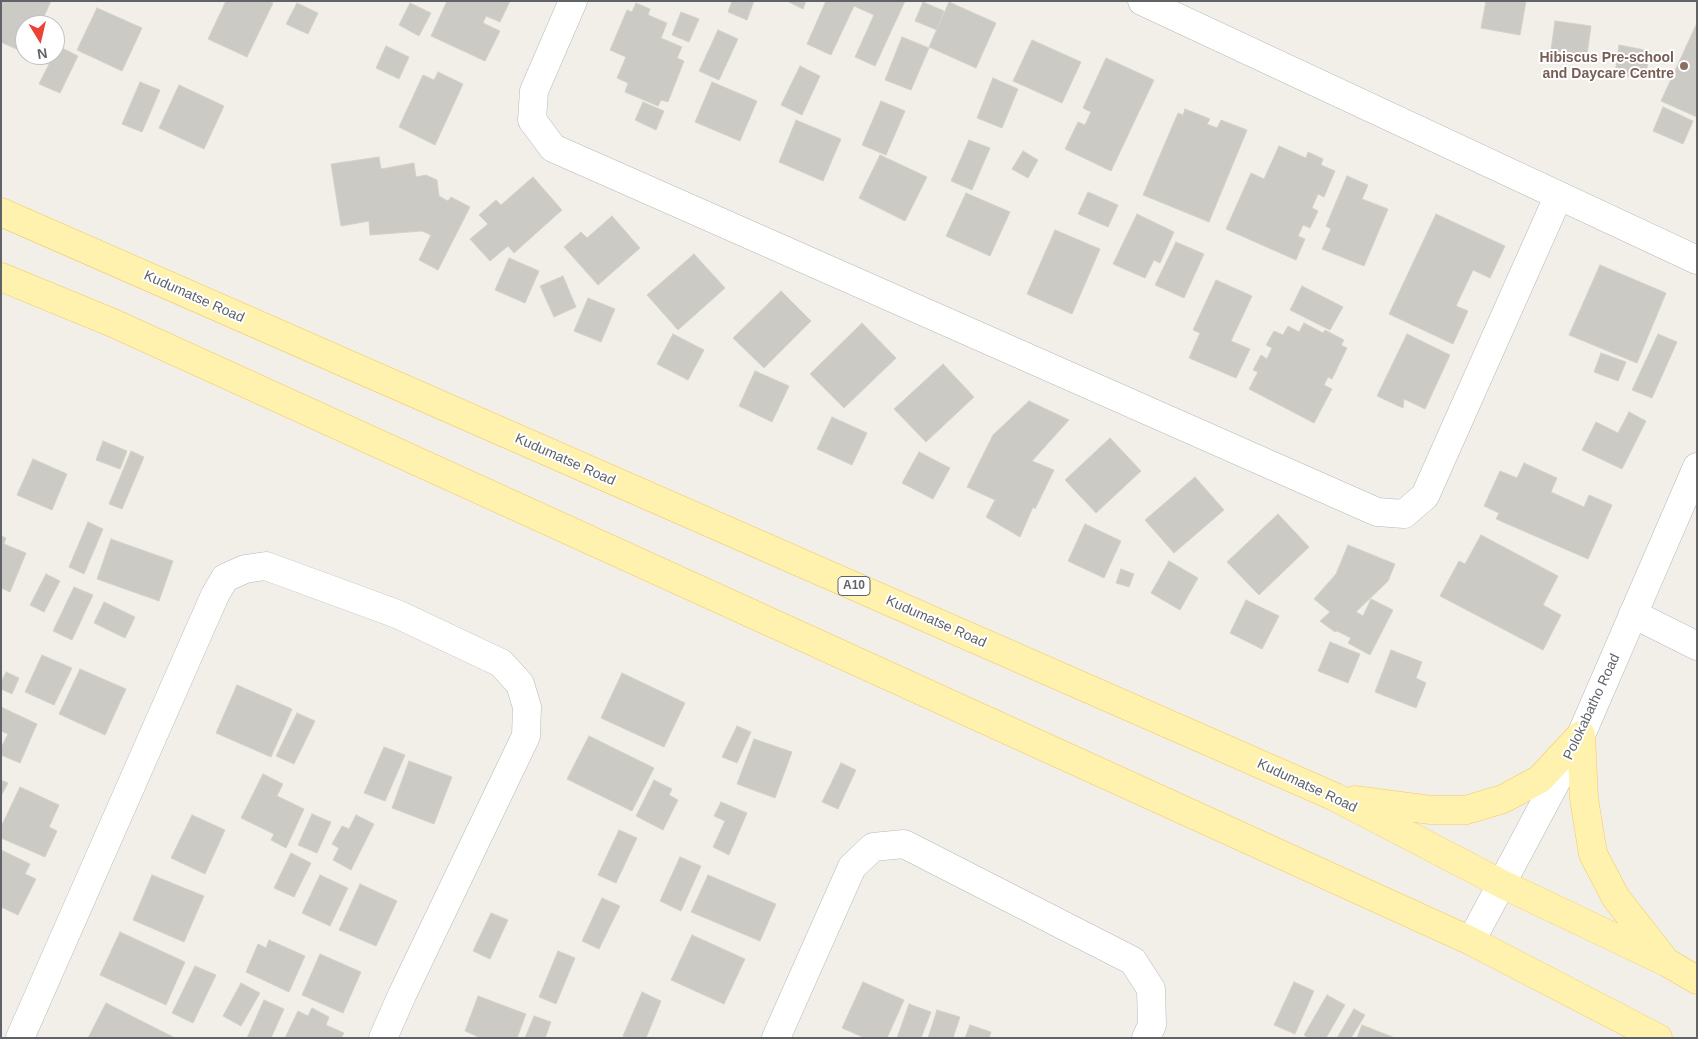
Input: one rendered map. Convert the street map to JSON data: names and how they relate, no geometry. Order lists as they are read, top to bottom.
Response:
{
  "streets": {
    "main road": ["Kudumatse Road", "A10"],
    "street": ["Polokabatho Road"]
  },
  "crossings": [
    ["Kudumatse Road", "Polokabatho Road"]
  ],
  "places": ["Hibiscus Pre-school and Daycare Centre"],
  "north": "bottom"
}
